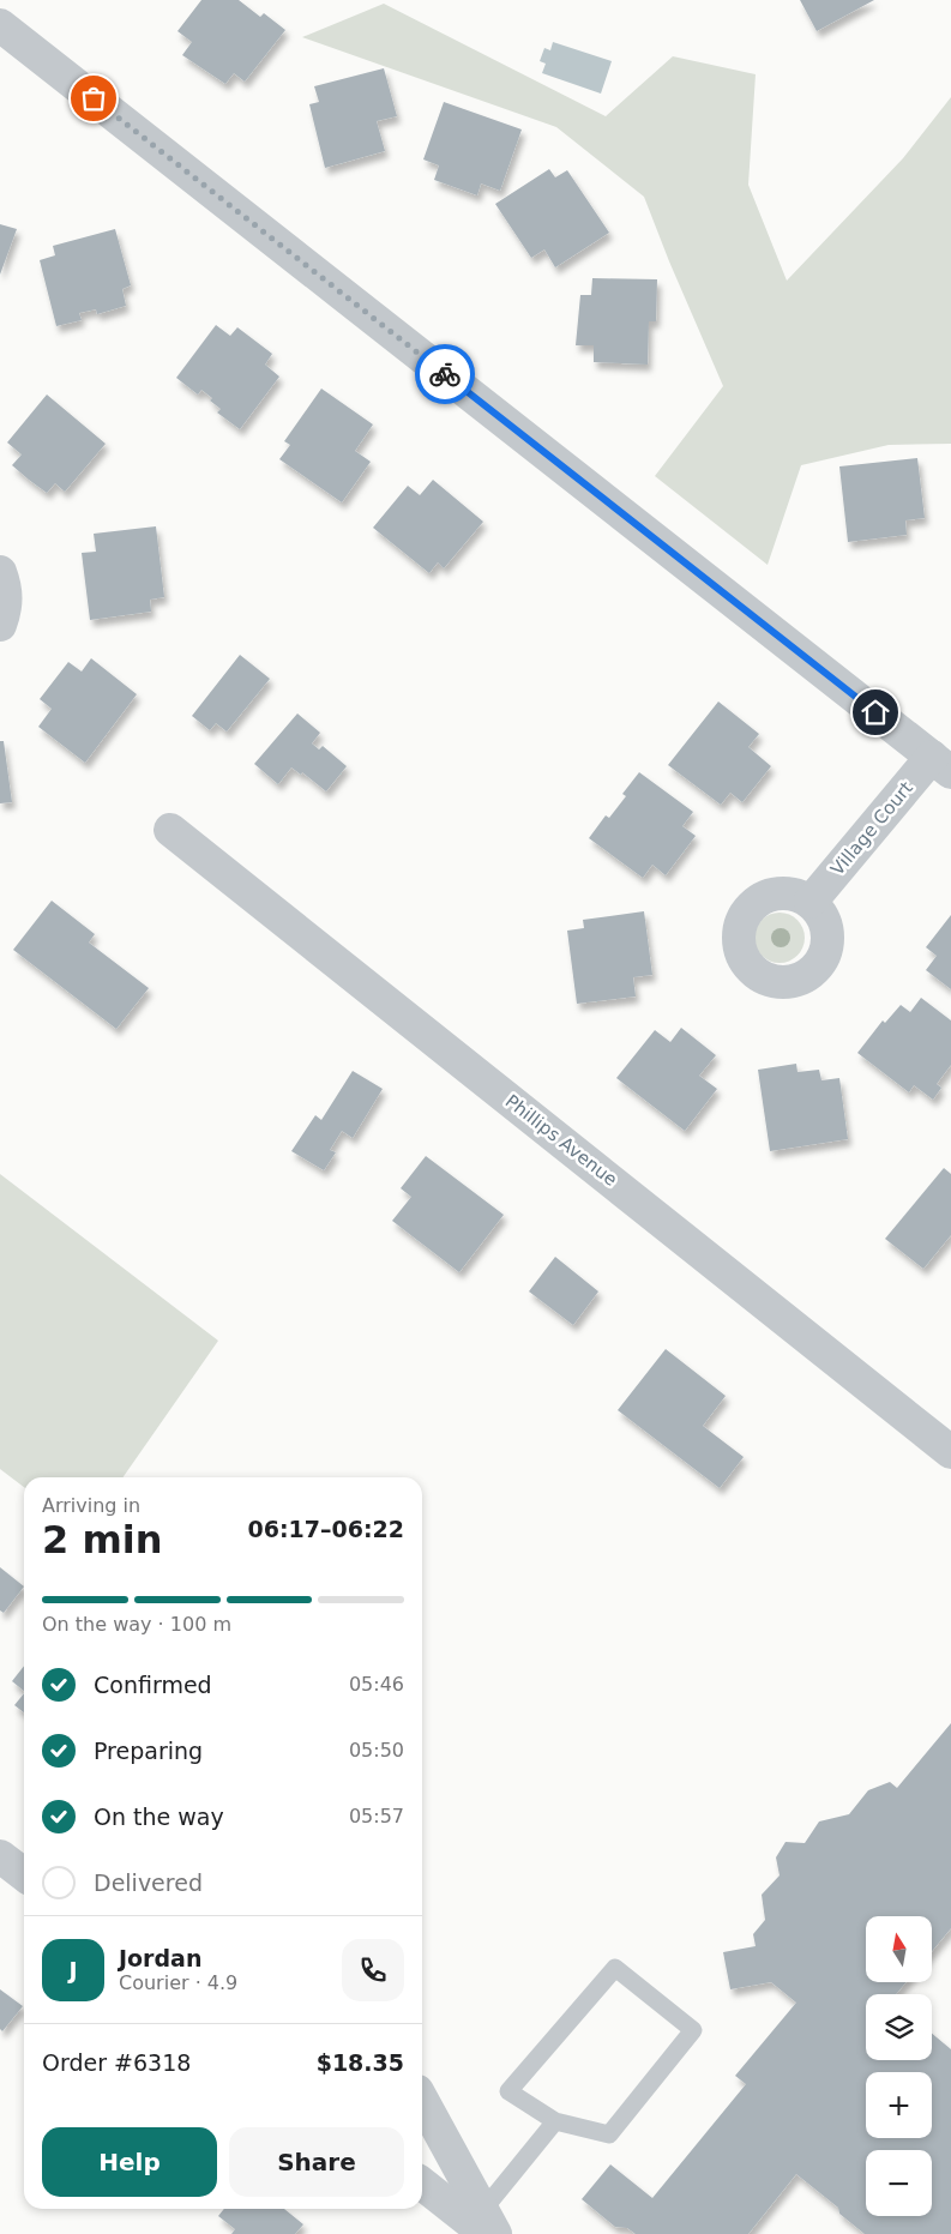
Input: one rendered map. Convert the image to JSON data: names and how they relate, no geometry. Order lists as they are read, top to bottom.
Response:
{
  "streets": {
    "street": ["Village Court", "Phillips Avenue"]
  },
  "north": "top",
  "page": {
    "heading": ["2 min", "Arriving in", "06:17–06:22"],
    "panel": [
      "Jordan",
      "Courier · 4.9",
      "Order #6318",
      "$18.35"
    ],
    "bar": "On the way · 100 m",
    "list": [
      ["Confirmed", "05:46"],
      ["Preparing", "05:50"],
      ["On the way", "05:57"],
      "Delivered"
    ],
    "map_buttons": ["+", "−"],
    "round": "J",
    "buttons": ["Help", "Share"]
  }
}
